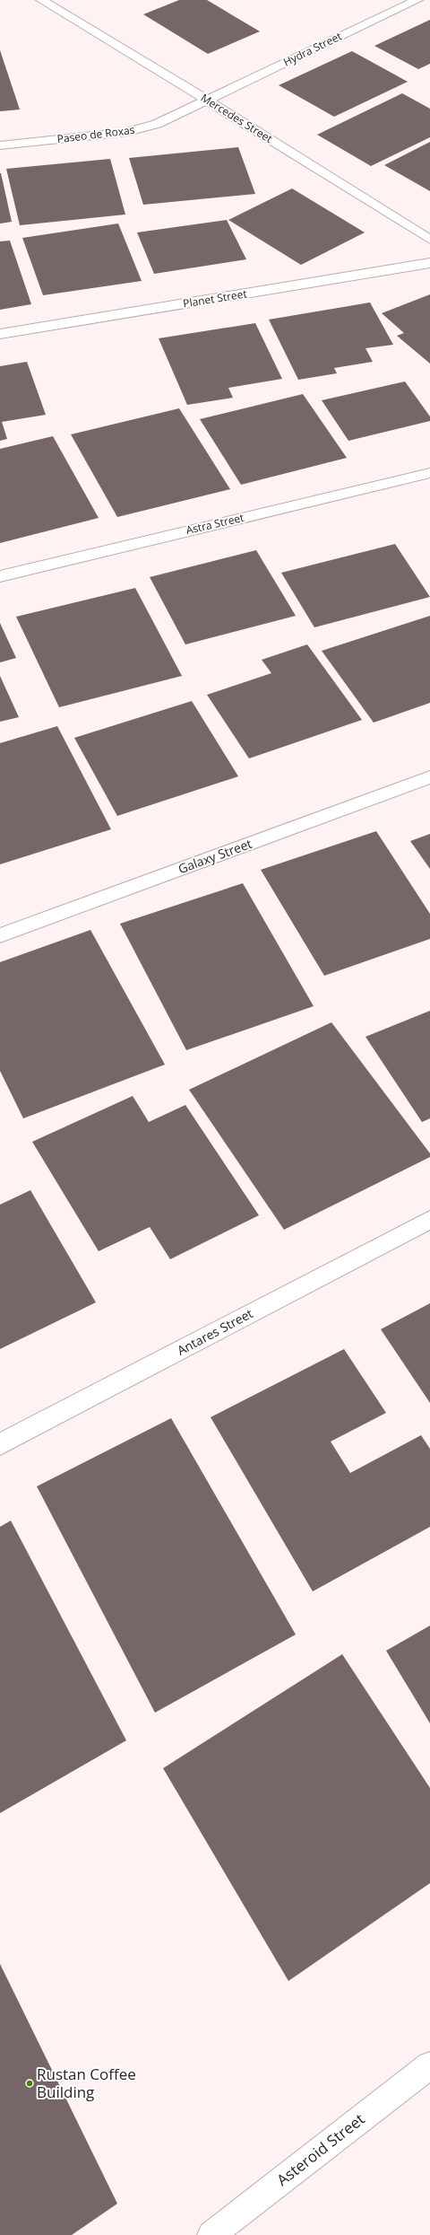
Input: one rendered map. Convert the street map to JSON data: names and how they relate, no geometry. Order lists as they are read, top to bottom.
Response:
{
  "streets": {
    "street": [
      "Hydra Street",
      "Mercedes Street",
      "Paseo de Roxas",
      "Planet Street",
      "Astra Street",
      "Galaxy Street",
      "Antares Street",
      "Asteroid Street"
    ]
  },
  "crossings": [
    ["Hydra Street", "Mercedes Street"],
    ["Hydra Street", "Paseo de Roxas"],
    ["Mercedes Street", "Paseo de Roxas"]
  ],
  "places": ["Rustan Coffee Building"]
}
